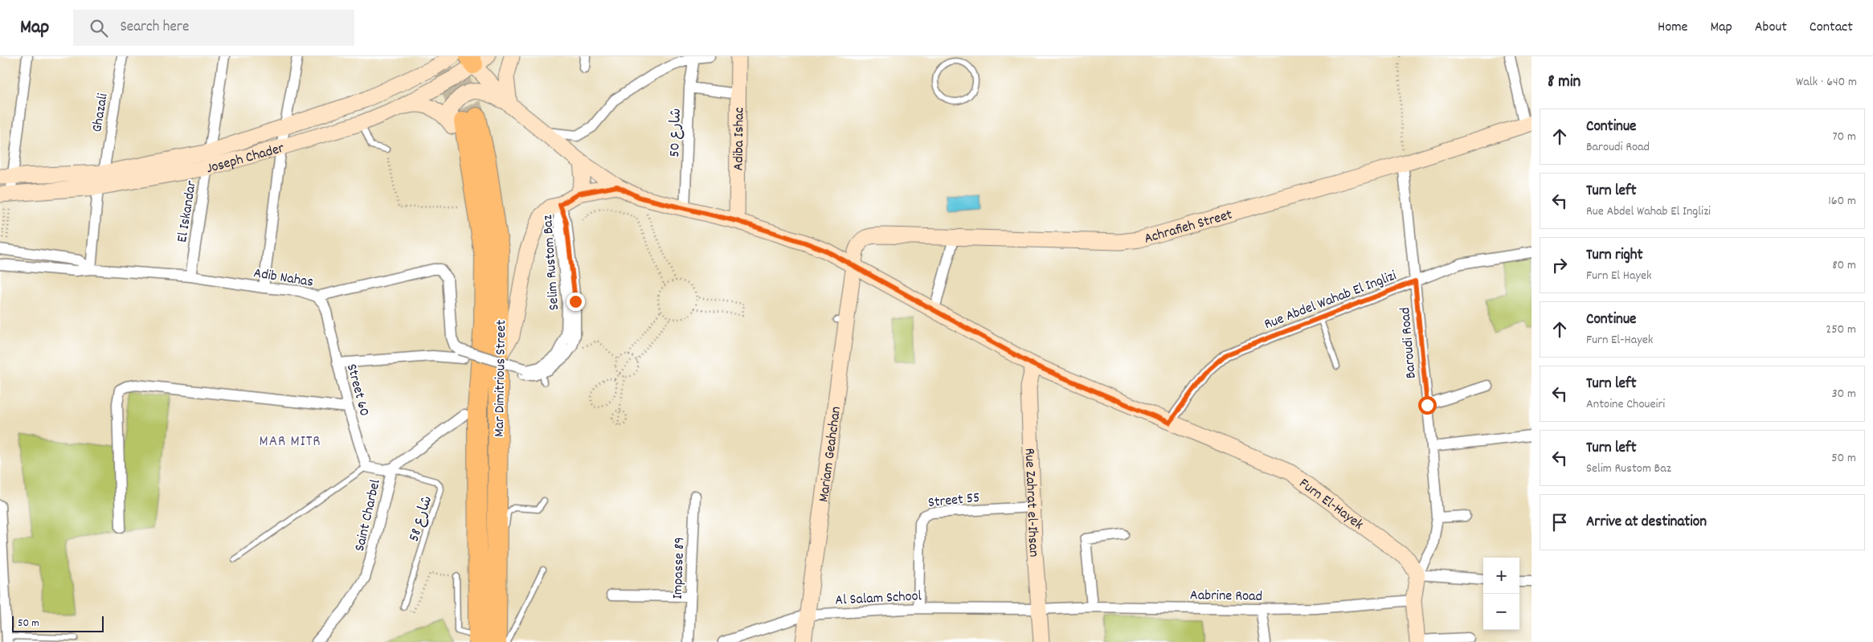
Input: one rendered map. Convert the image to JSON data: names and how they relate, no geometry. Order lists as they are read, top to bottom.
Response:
{
  "streets": {
    "highway": ["Mar Dimitrious Street"],
    "street": [
      "Ghazali",
      "شارع 50",
      "Adiba Ishac",
      "Joseph Chader",
      "El Iskandar",
      "Achrafieh Street",
      "Selim Rustom Baz",
      "Adib Nahas",
      "Rue Abdel Wahab El Inglizi",
      "Baroudi Road",
      "Street 60",
      "Mariam Geahchan",
      "Street 55",
      "Furn El-Hayek",
      "Rue Zahrat el-Ihsan",
      "Saint Charbel",
      "Impasse 89",
      "Aabrine Road",
      "Al Salam School"
    ],
    "lane": ["شارع 58"]
  },
  "crossings": [
    ["Ghazali", "Joseph Chader"],
    ["Joseph Chader", "El Iskandar"],
    ["El Iskandar", "Adib Nahas"],
    ["Achrafieh Street", "Baroudi Road"],
    ["Achrafieh Street", "Mariam Geahchan"],
    ["Selim Rustom Baz", "Adib Nahas"],
    ["Selim Rustom Baz", "Street 60"],
    ["Adib Nahas", "Street 60"],
    ["Rue Abdel Wahab El Inglizi", "Baroudi Road"],
    ["Rue Abdel Wahab El Inglizi", "Furn El-Hayek"],
    ["Baroudi Road", "Furn El-Hayek"],
    ["Mariam Geahchan", "Al Salam School"],
    ["Street 55", "Rue Zahrat el-Ihsan"],
    ["Street 55", "Al Salam School"],
    ["Furn El-Hayek", "Rue Zahrat el-Ihsan"],
    ["Rue Zahrat el-Ihsan", "Aabrine Road"],
    ["Rue Zahrat el-Ihsan", "Al Salam School"],
    ["Saint Charbel", "شارع 58"],
    ["Aabrine Road", "Al Salam School"]
  ],
  "districts": ["MAR MITR"],
  "scale_bar": "50 m",
  "page": {
    "header": "Map",
    "search": "Search here",
    "nav": [
      "Home",
      "Map",
      "About",
      "Contact"
    ],
    "heading": ["8 min", "Walk · 640 m"],
    "list": [
      ["Continue", "Baroudi Road", "70 m"],
      ["Turn left", "Rue Abdel Wahab El Inglizi", "160 m"],
      ["Turn right", "Furn El Hayek", "80 m"],
      ["Continue", "Furn El-Hayek", "250 m"],
      ["Turn left", "Antoine Choueiri", "30 m"],
      ["Turn left", "Selim Rustom Baz", "50 m"],
      "Arrive at destination"
    ],
    "map_buttons": ["+", "−"],
    "scale": "50 m"
  }
}
